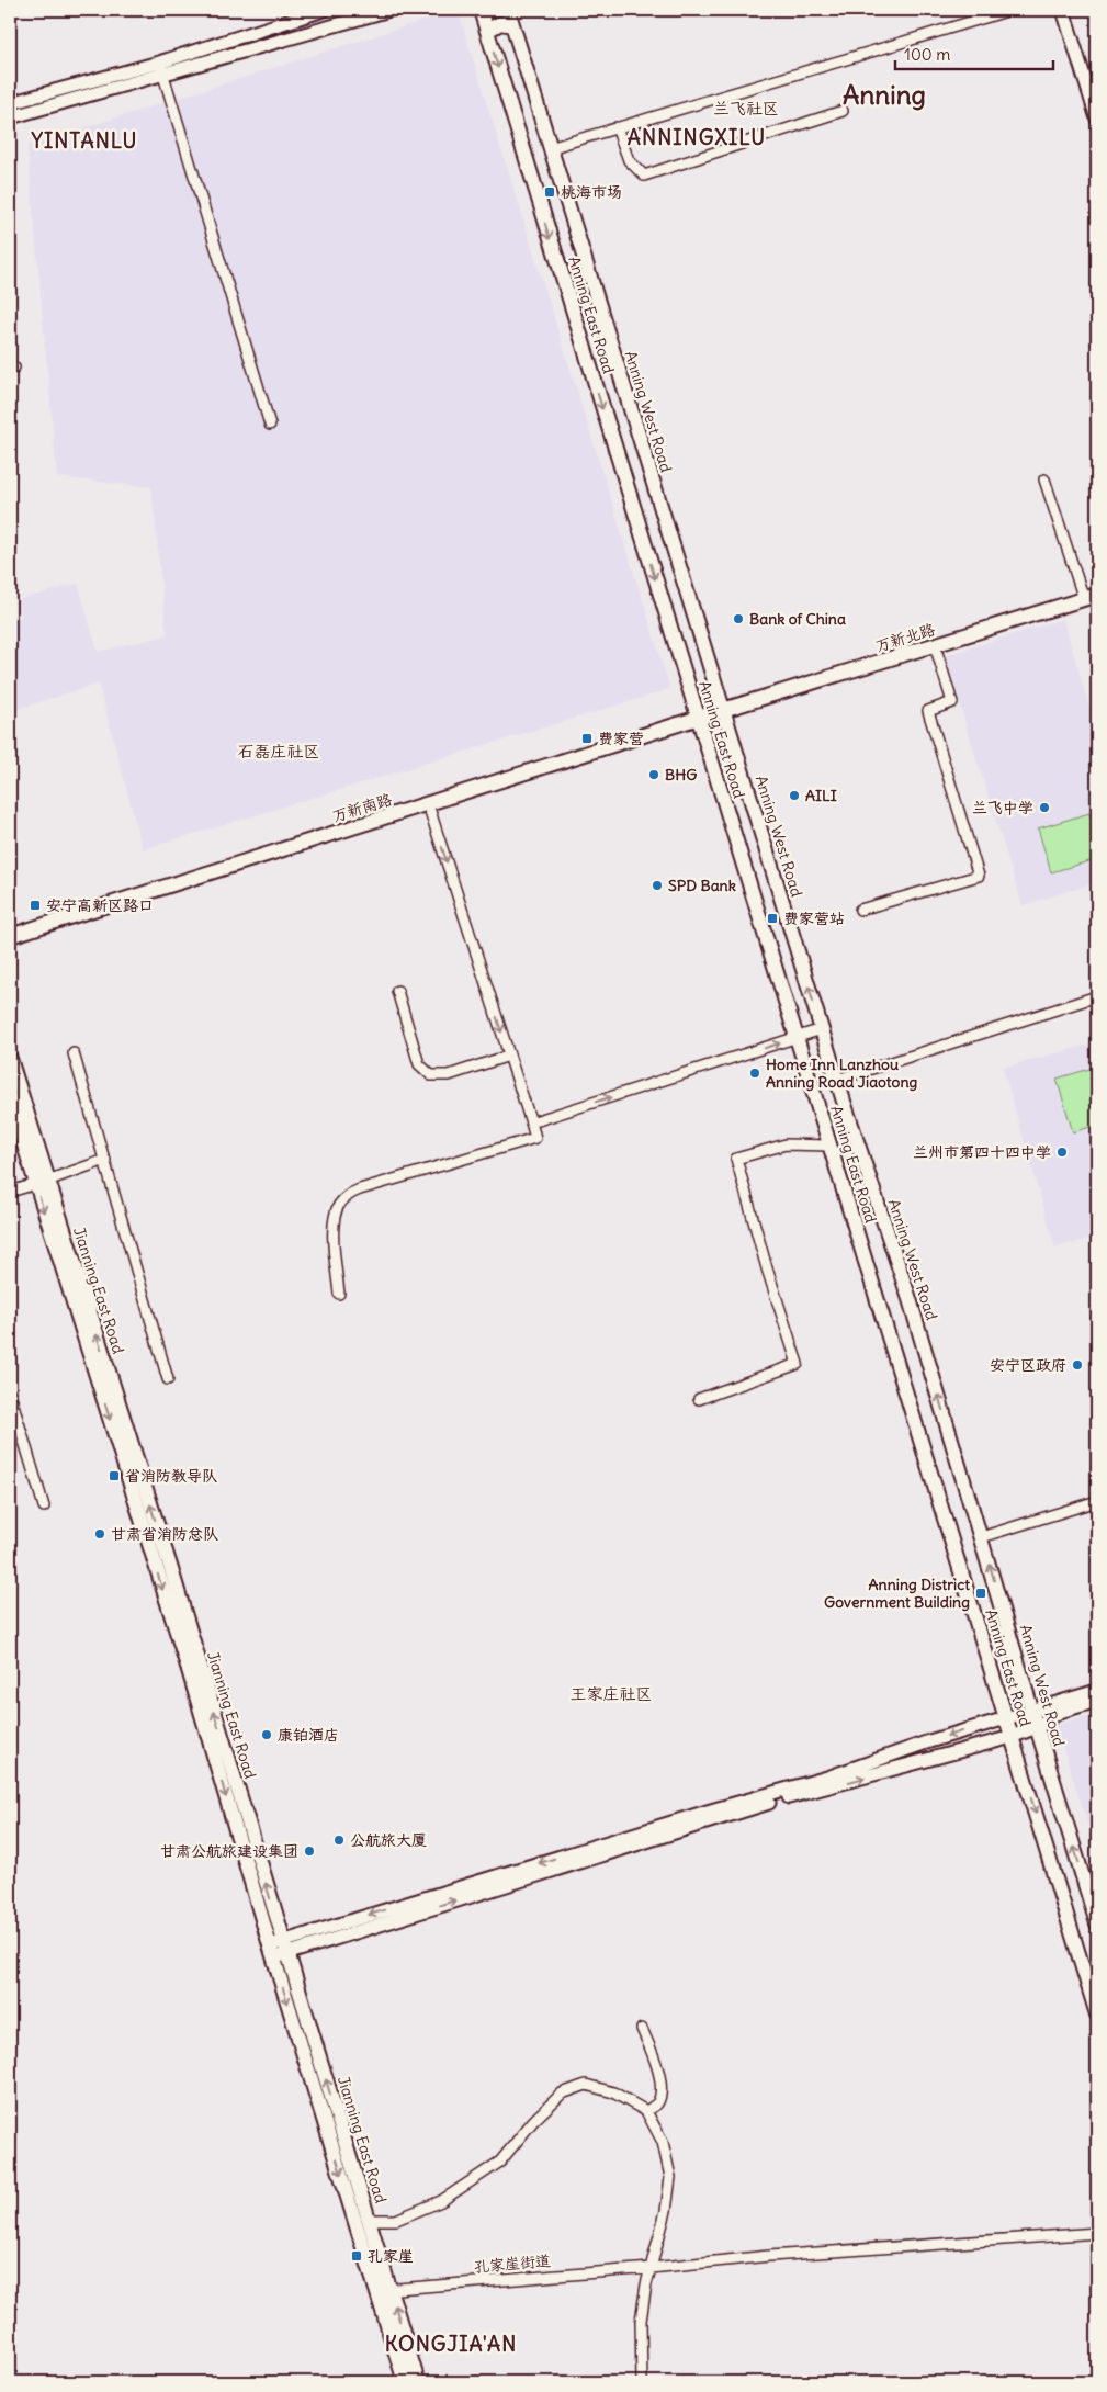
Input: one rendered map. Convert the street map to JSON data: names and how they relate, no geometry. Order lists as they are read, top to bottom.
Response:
{
  "streets": {
    "main road": [
      "Anning East Road",
      "Anning West Road",
      "万新北路",
      "万新南路",
      "Jianning East Road"
    ],
    "street": ["孔家崖街道"]
  },
  "crossings": [
    ["Anning East Road", "万新南路"],
    ["Anning West Road", "万新北路"],
    ["Anning West Road", "万新南路"],
    ["万新北路", "万新南路"],
    ["Jianning East Road", "孔家崖街道"]
  ],
  "one_way": ["Anning East Road", "Anning West Road"],
  "districts": [
    "Anning",
    "兰飞社区",
    "ANNINGXILU",
    "YINTANLU",
    "石磊庄社区",
    "王家庄社区",
    "KONGJIA'AN"
  ],
  "places": {
    "transit": [
      "桃海市场",
      "费家营",
      "安宁高新区路口",
      "费家营站",
      "省消防教导队",
      "Anning District Government Building",
      "孔家崖"
    ],
    "other": [
      "Bank of China",
      "BHG",
      "AILI",
      "兰飞中学",
      "SPD Bank",
      "Home Inn Lanzhou Anning Road Jiaotong",
      "兰州市第四十四中学",
      "安宁区政府",
      "甘肃省消防总队",
      "康铂酒店",
      "公航旅大厦",
      "甘肃公航旅建设集团"
    ]
  },
  "scale_bar": "100 m"
}
